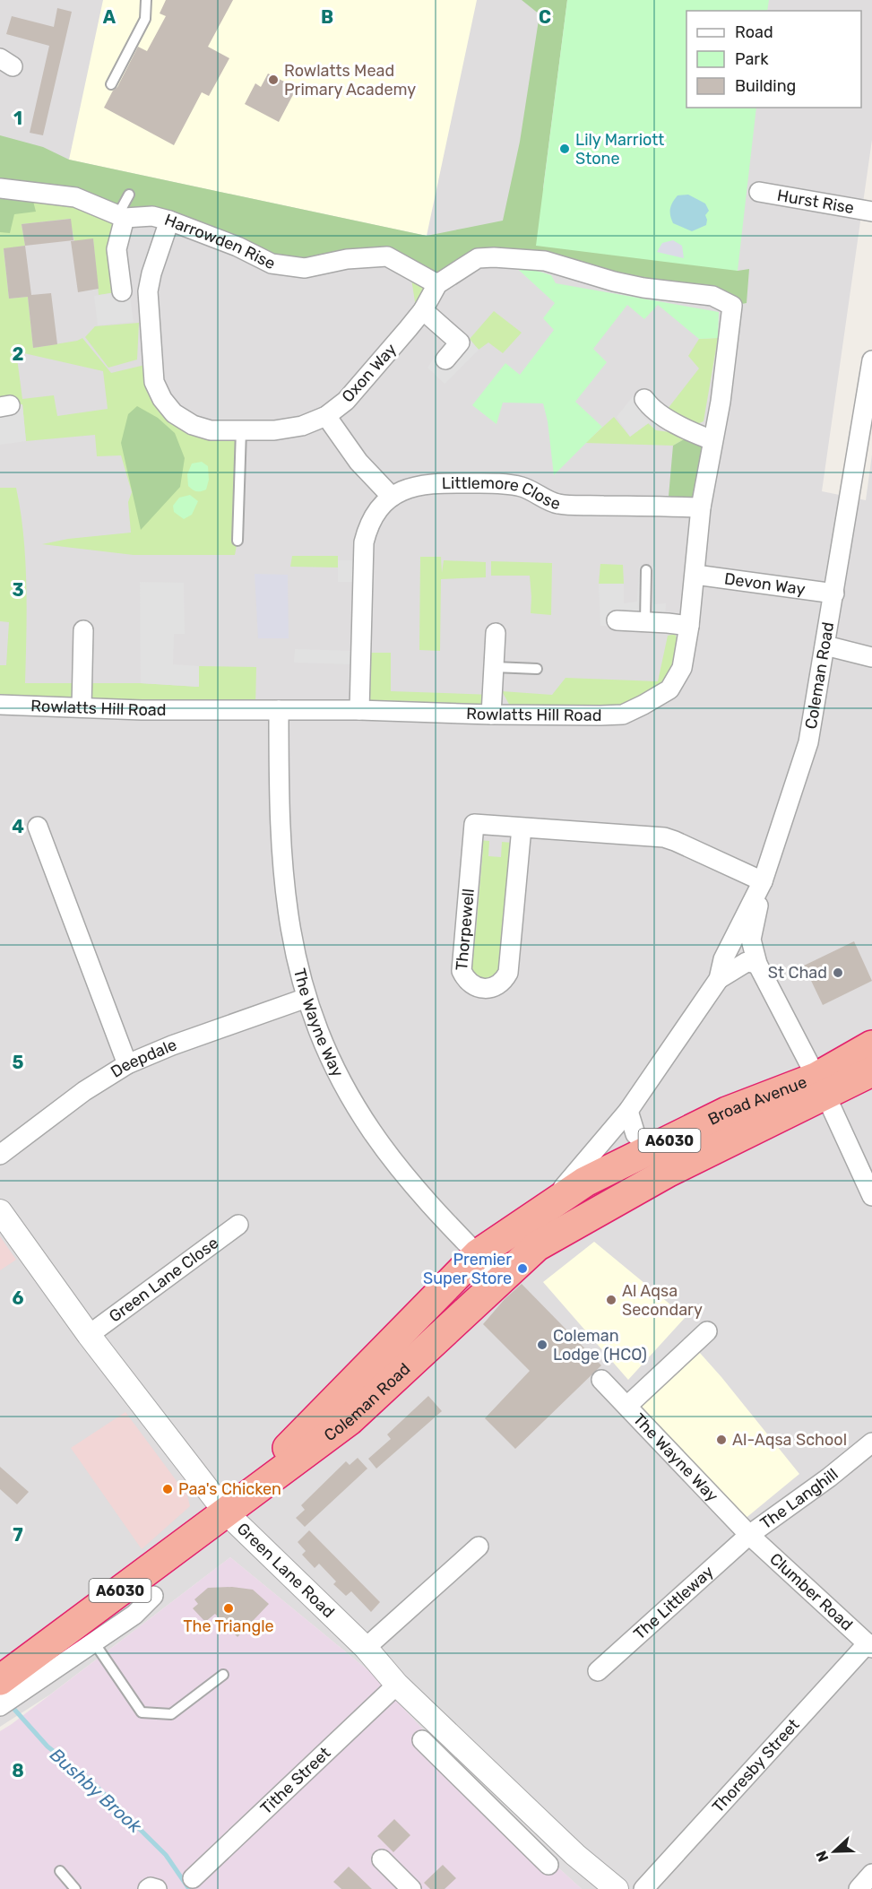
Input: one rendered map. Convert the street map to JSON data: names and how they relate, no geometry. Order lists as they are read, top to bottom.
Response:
{
  "streets": {
    "highway": ["Coleman Road", "Broad Avenue", "A6030"],
    "street": [
      "Hurst Rise",
      "Harrowden Rise",
      "Oxon Way",
      "Littlemore Close",
      "Devon Way",
      "Rowlatts Hill Road",
      "Thorpewell",
      "The Wayne Way",
      "Deepdale",
      "Green Lane Close",
      "The Langhill",
      "Green Lane Road",
      "Clumber Road",
      "The Littleway",
      "Thoresby Street",
      "Tithe Street"
    ]
  },
  "crossings": [
    ["Harrowden Rise", "Oxon Way"],
    ["Oxon Way", "Rowlatts Hill Road"],
    ["Littlemore Close", "Rowlatts Hill Road"],
    ["Devon Way", "Coleman Road"],
    ["Devon Way", "Rowlatts Hill Road"],
    ["Coleman Road", "Thorpewell"],
    ["Coleman Road", "The Wayne Way"],
    ["Coleman Road", "Broad Avenue"],
    ["Coleman Road", "Green Lane Road"],
    ["Rowlatts Hill Road", "The Wayne Way"],
    ["The Wayne Way", "Deepdale"],
    ["The Wayne Way", "Broad Avenue"],
    ["The Wayne Way", "The Langhill"],
    ["The Wayne Way", "Clumber Road"],
    ["The Wayne Way", "The Littleway"],
    ["Green Lane Close", "Green Lane Road"],
    ["The Langhill", "Clumber Road"],
    ["The Langhill", "The Littleway"],
    ["Green Lane Road", "Tithe Street"],
    ["Clumber Road", "The Littleway"],
    ["Clumber Road", "Thoresby Street"]
  ],
  "water": ["Bushby Brook"],
  "places": [
    "Rowlatts Mead Primary Academy",
    "Lily Marriott Stone",
    "St Chad",
    "Premier Super Store",
    "Al Aqsa Secondary",
    "Coleman Lodge (HCO)",
    "Al-Aqsa School",
    "Paa's Chicken",
    "The Triangle"
  ],
  "legend": ["Road", "Park", "Building"],
  "north": "left",
  "grid": {
    "columns": ["A", "B", "C"],
    "rows": [
      "1",
      "2",
      "3",
      "4",
      "5",
      "6",
      "7",
      "8"
    ]
  }
}
